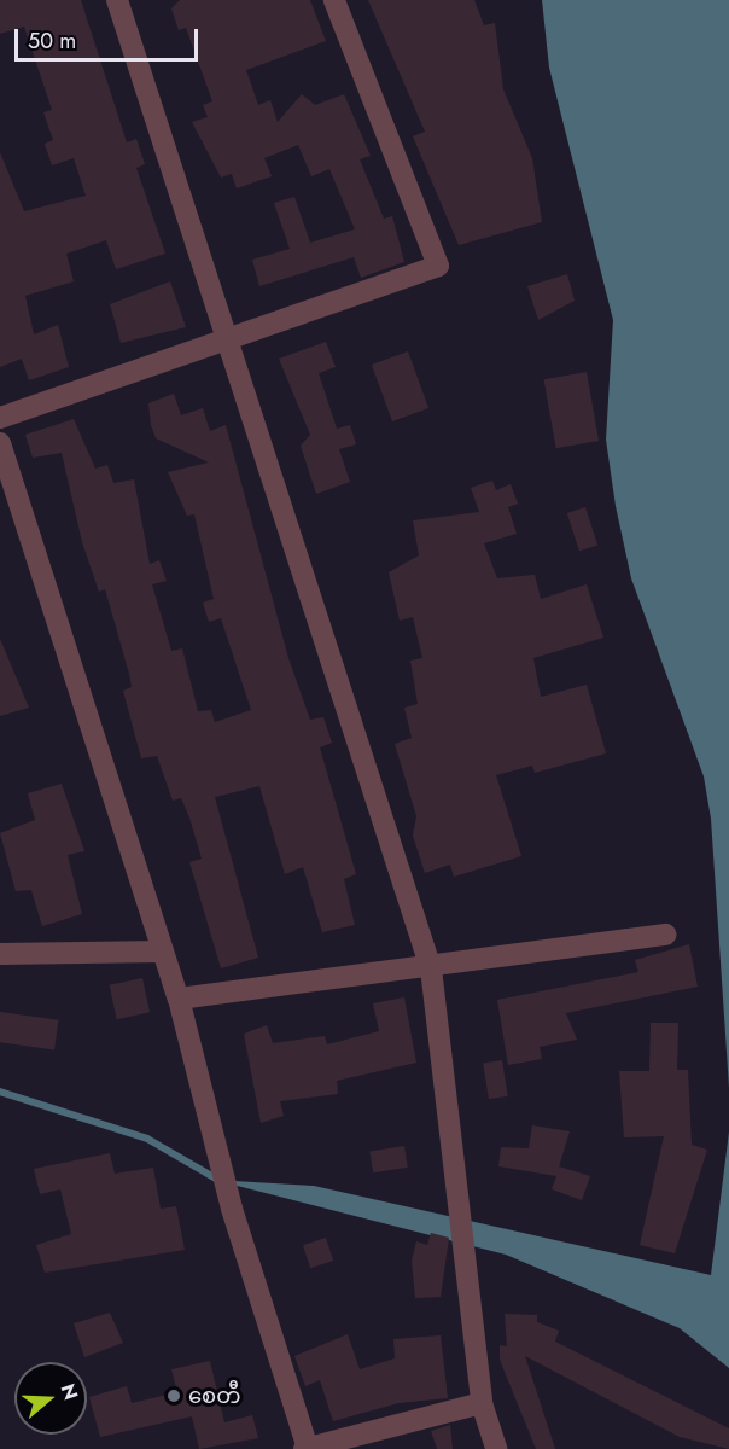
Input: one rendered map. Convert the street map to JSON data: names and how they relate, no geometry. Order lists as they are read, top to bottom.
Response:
{
  "places": ["စေတီ"],
  "scale_bar": "50 m",
  "north": "right"
}
